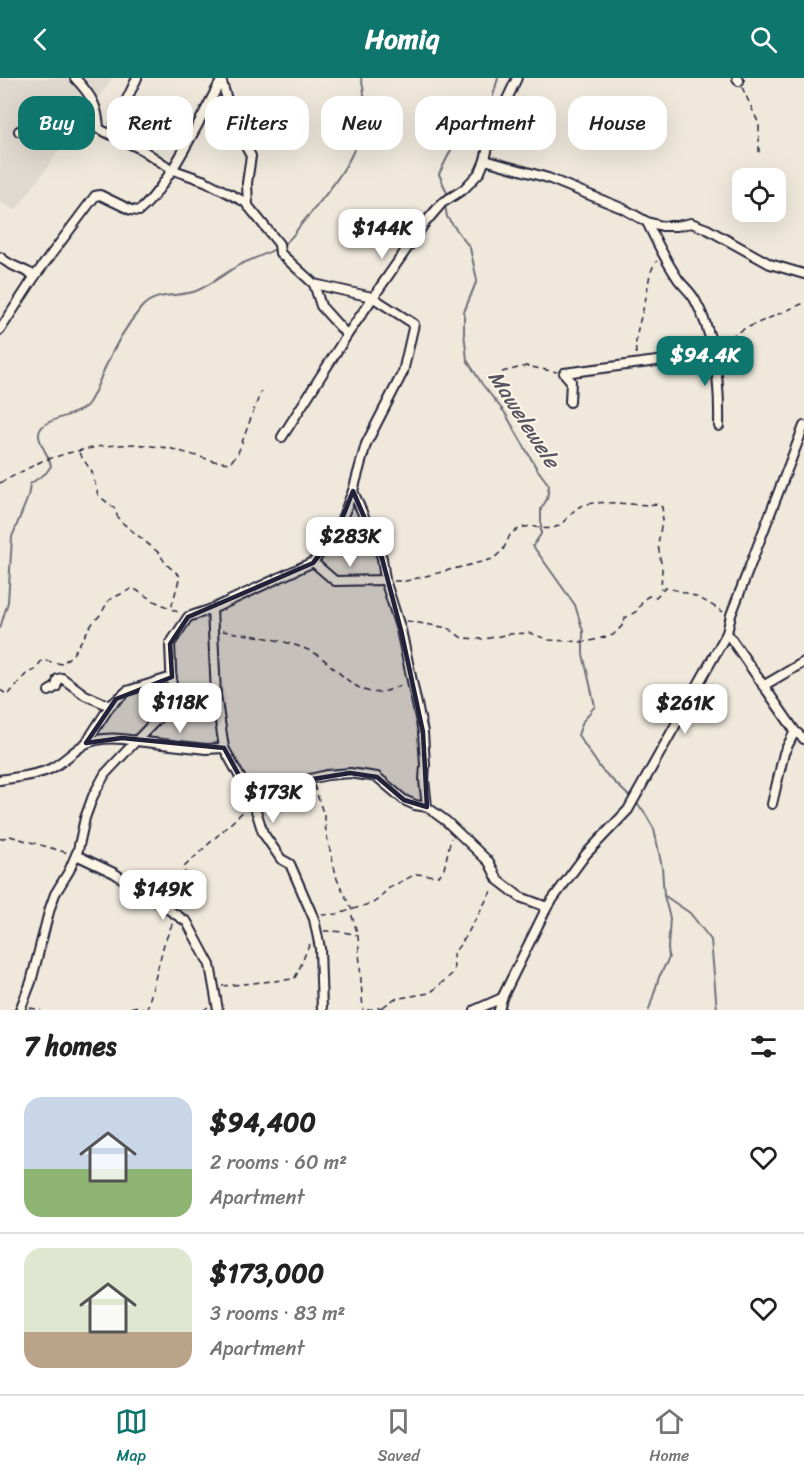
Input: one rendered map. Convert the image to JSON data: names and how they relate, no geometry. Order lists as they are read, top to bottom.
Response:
{
  "water": ["Mawelewele"],
  "page": {
    "header": "Homiq",
    "chip": [
      "Buy",
      "Rent",
      "Filters",
      "New",
      "Apartment",
      "House"
    ],
    "price": [
      "$144K",
      "$94.4K",
      "$283K",
      "$118K",
      "$261K",
      "$173K",
      "$149K"
    ],
    "heading": "7 homes",
    "list": [
      {
        "name": "$94,400",
        "note": "2 rooms · 60 m² · Apartment"
      },
      {
        "name": "$173,000",
        "note": "3 rooms · 83 m² · Apartment"
      }
    ],
    "tabs": ["Map", "Saved", "Home"]
  }
}
